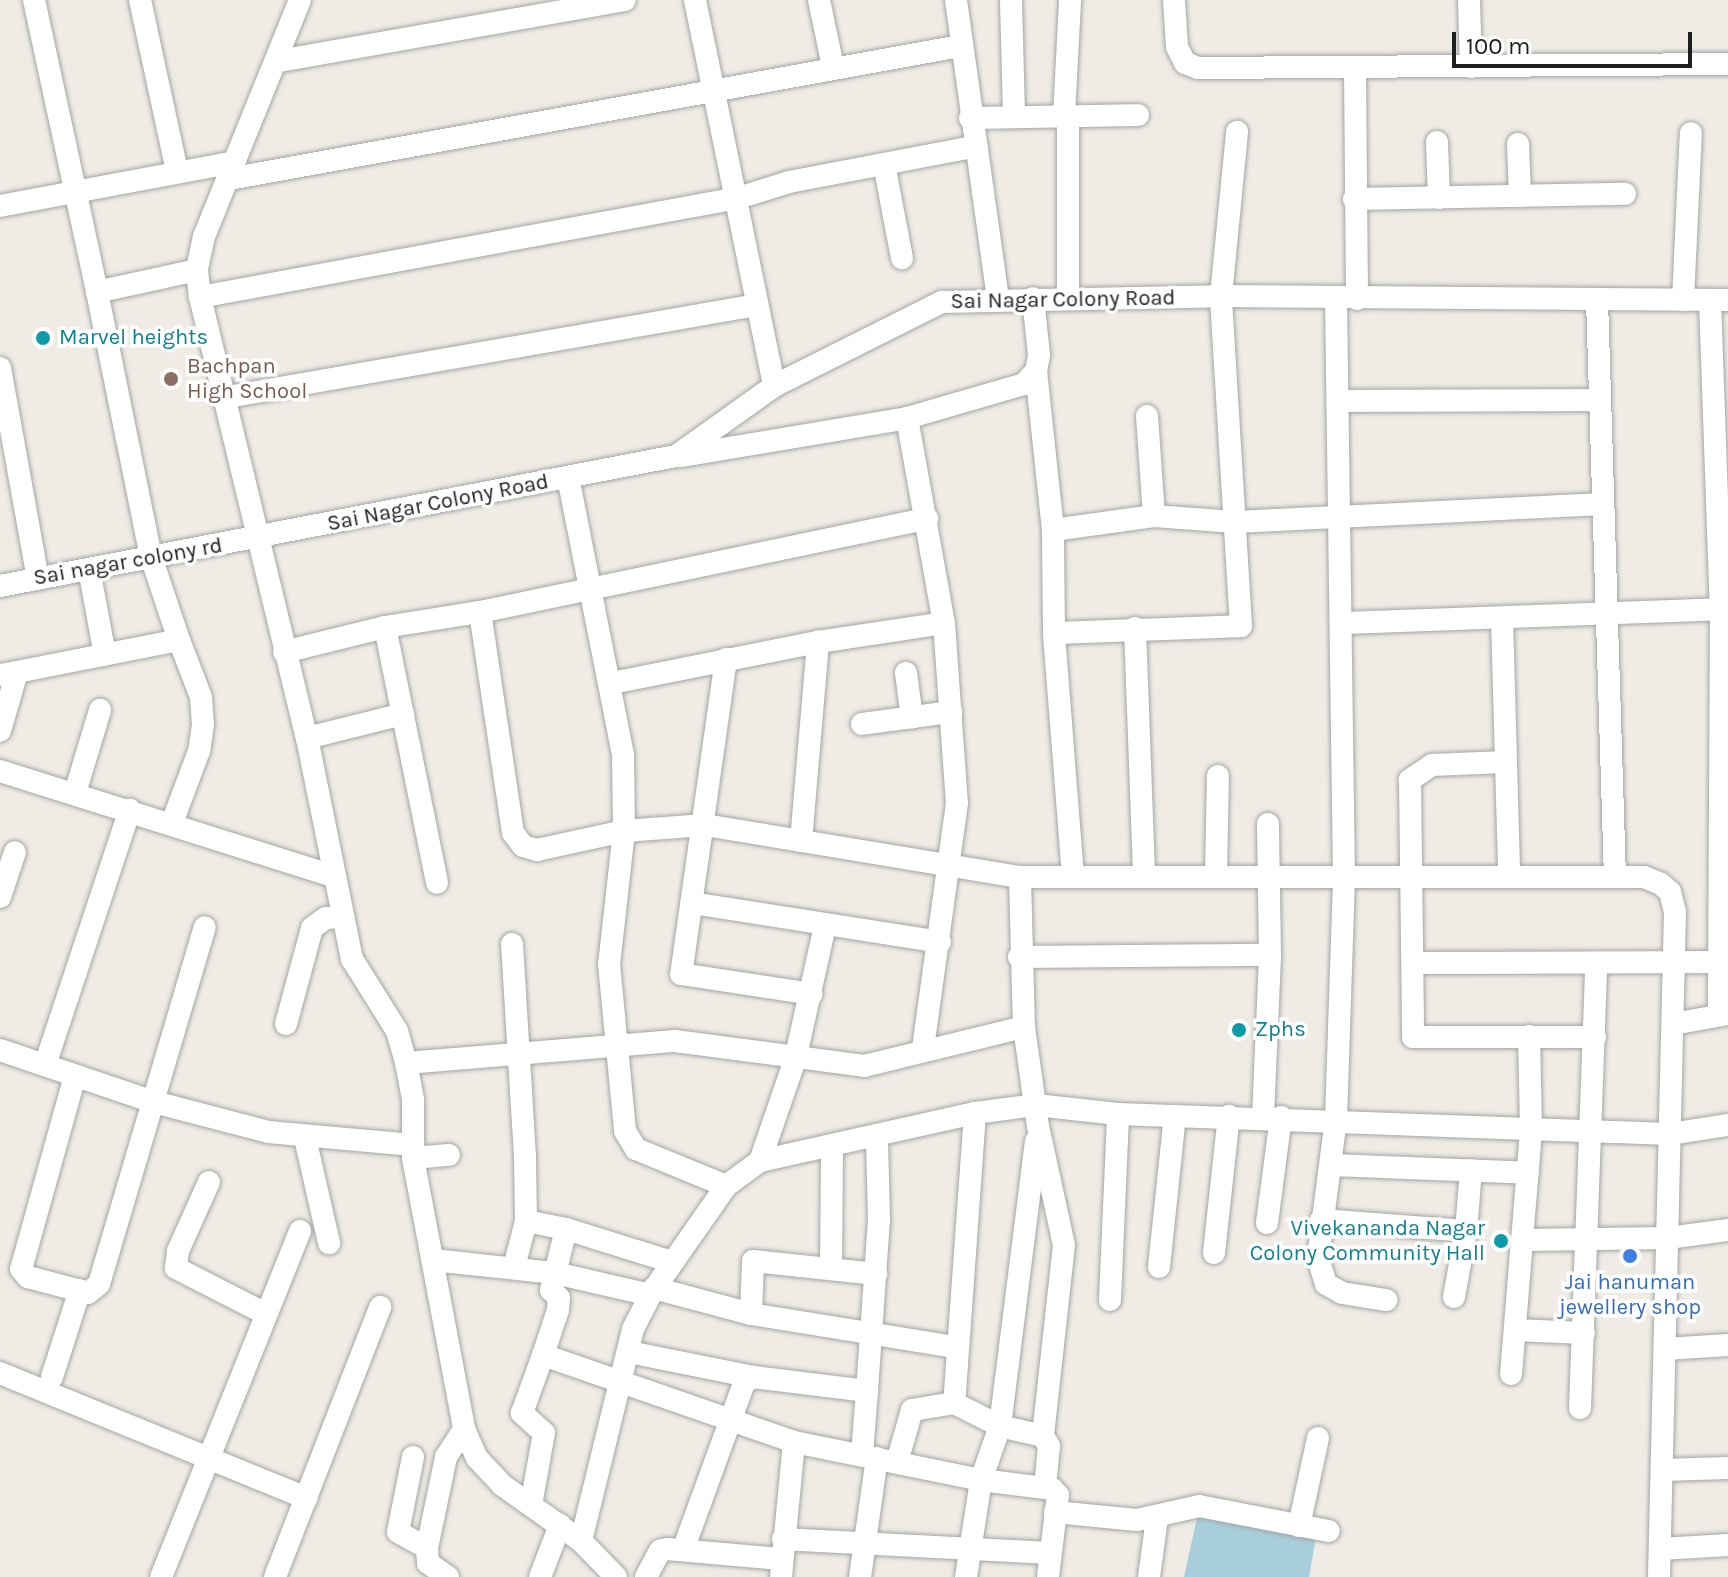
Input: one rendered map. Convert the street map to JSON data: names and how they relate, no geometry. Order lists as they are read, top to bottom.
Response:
{
  "streets": {
    "street": ["Sai Nagar Colony Road", "Sai nagar colony rd"]
  },
  "crossings": [
    ["Sai Nagar Colony Road", "Sai nagar colony rd"]
  ],
  "places": [
    "Marvel heights",
    "Bachpan High School",
    "Zphs",
    "Vivekananda Nagar Colony Community Hall",
    "Jai hanuman jewellery shop"
  ],
  "scale_bar": "100 m"
}
